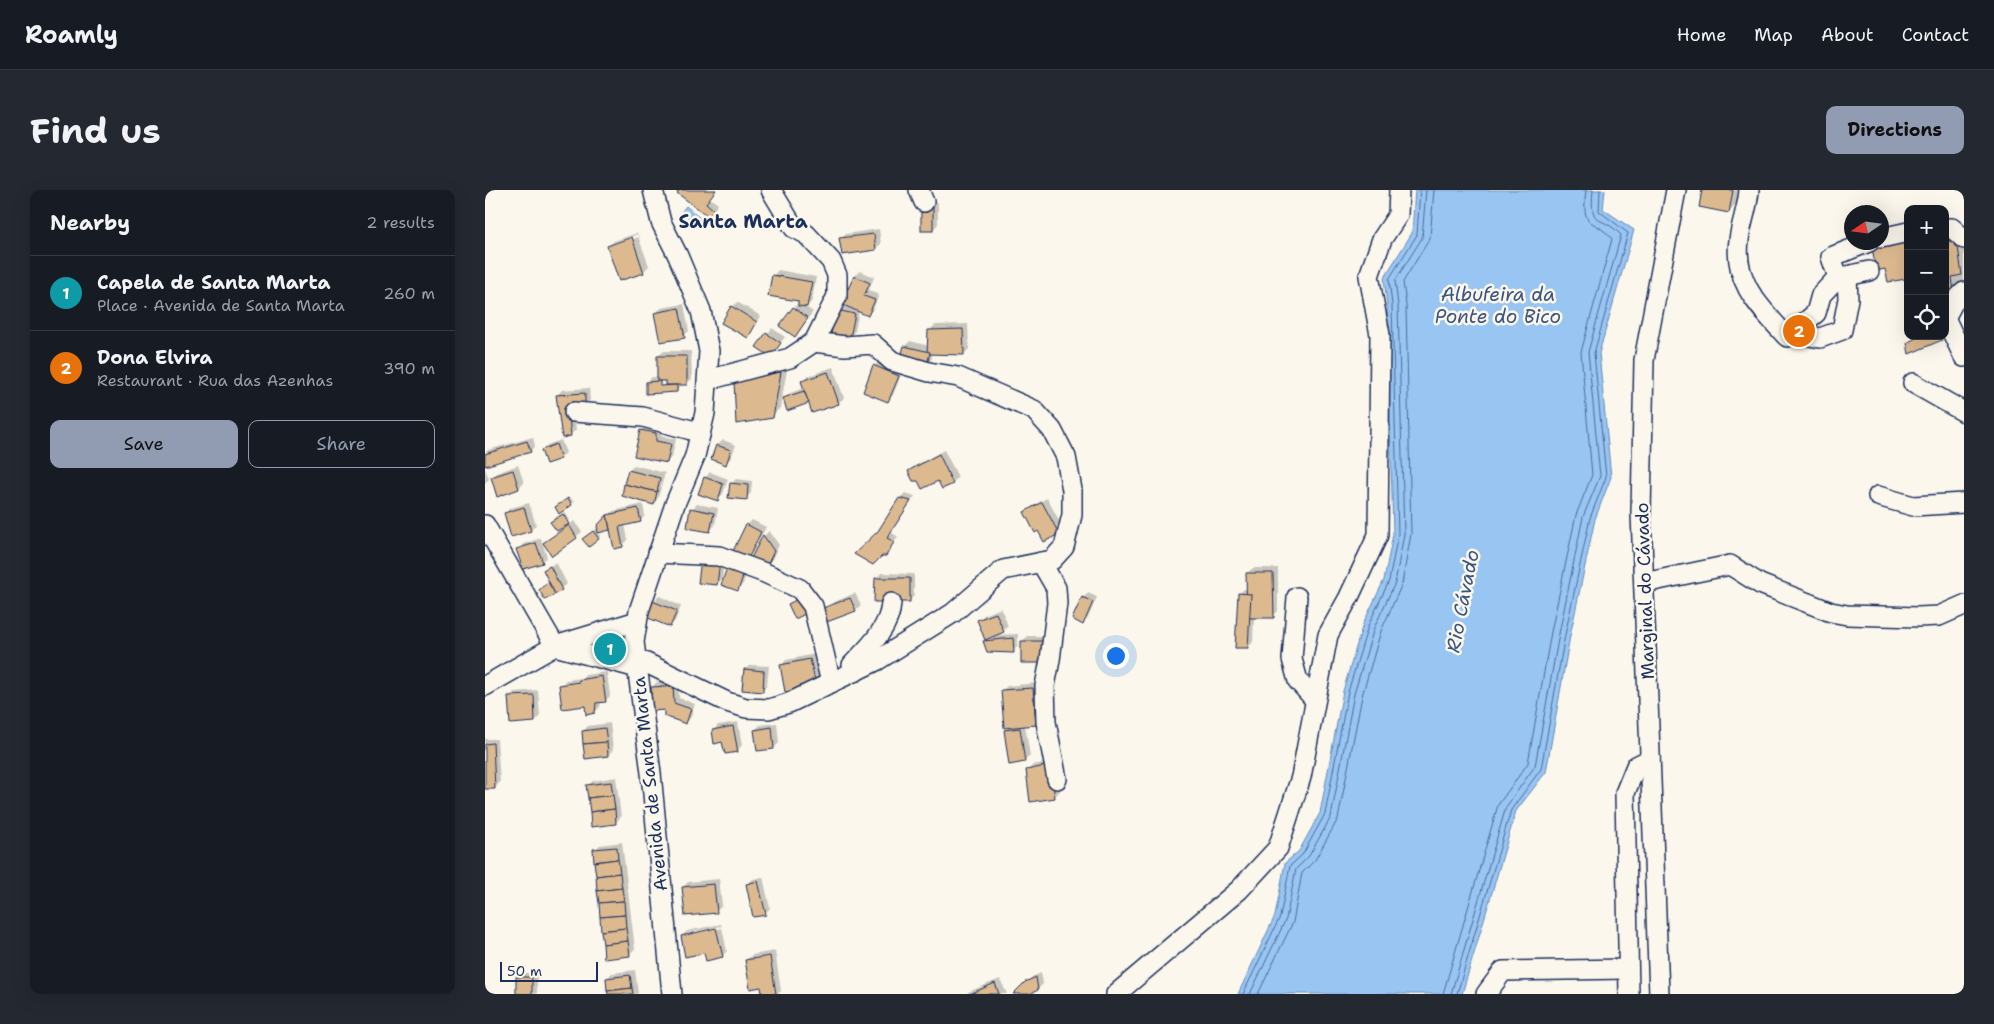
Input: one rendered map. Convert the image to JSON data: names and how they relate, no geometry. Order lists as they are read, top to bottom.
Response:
{
  "streets": {
    "street": ["Marginal do Cávado", "Avenida de Santa Marta"]
  },
  "districts": ["Santa Marta"],
  "water": ["Albufeira da Ponte do Bico", "Rio Cávado"],
  "scale_bar": "50 m",
  "north": "left",
  "page": {
    "header": "Roamly",
    "nav": [
      "Home",
      "Map",
      "About",
      "Contact"
    ],
    "buttons": [
      "Directions",
      ["Save", "Share"]
    ],
    "title": "Find us",
    "heading": ["Nearby", "2 results"],
    "map_buttons": ["+", "−"],
    "list": [
      {
        "mark": "1",
        "name": "Capela de Santa Marta",
        "note": "Place · Avenida de Santa Marta",
        "value": "260 m"
      },
      {
        "mark": "2",
        "name": "Dona Elvira",
        "note": "Restaurant · Rua das Azenhas",
        "value": "390 m"
      }
    ],
    "pins": ["2", "1"],
    "scale": "50 m"
  }
}
